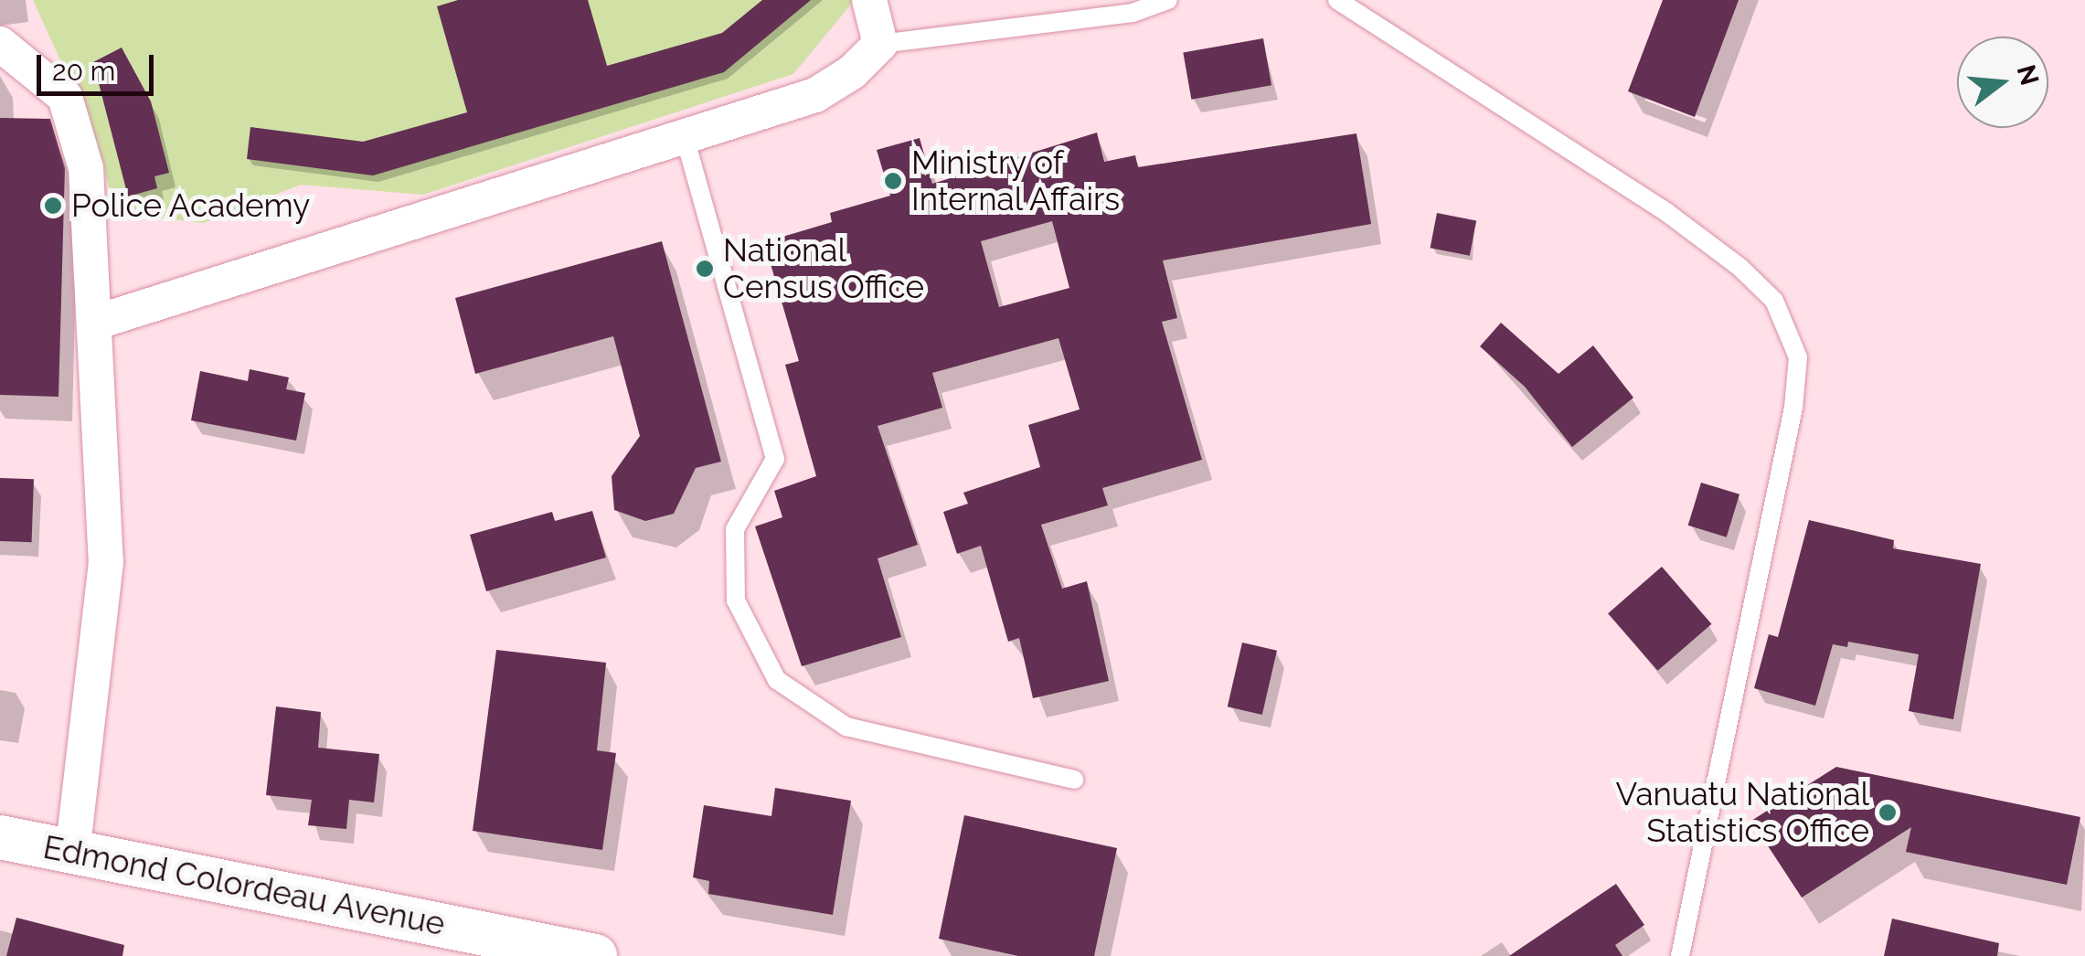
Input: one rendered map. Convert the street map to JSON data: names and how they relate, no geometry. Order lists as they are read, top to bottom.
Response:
{
  "streets": {
    "street": ["Edmond Colordeau Avenue"]
  },
  "places": [
    "Ministry of Internal Affairs",
    "Police Academy",
    "National Census Office",
    "Vanuatu National Statistics Office"
  ],
  "scale_bar": "20 m",
  "north": "right"
}
